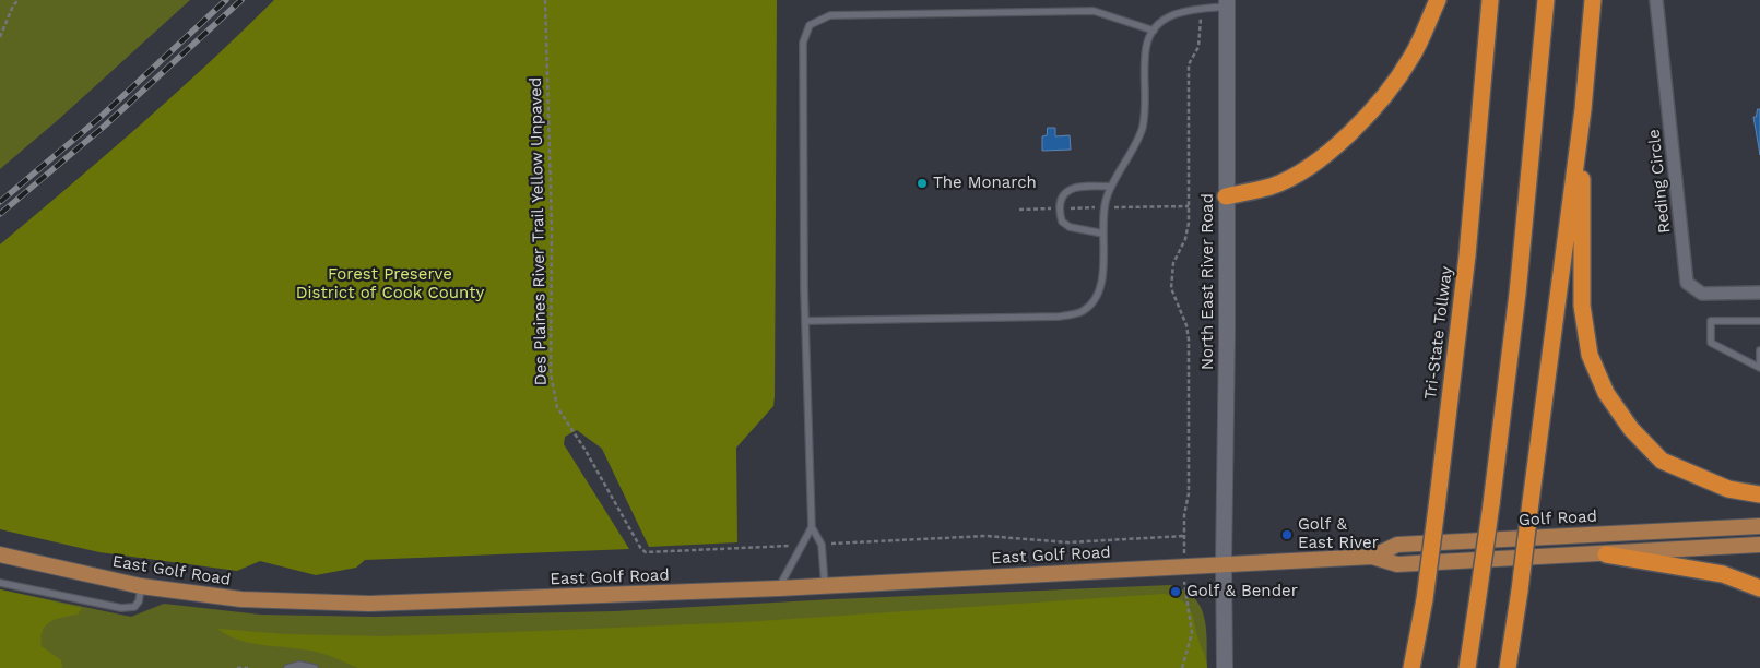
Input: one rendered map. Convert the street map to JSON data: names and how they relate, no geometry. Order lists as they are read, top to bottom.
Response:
{
  "streets": {
    "highway": ["Tri-State Tollway"],
    "main road": ["Golf Road", "East Golf Road"],
    "street": ["Reding Circle", "North East River Road"],
    "path": ["Des Plaines River Trail Yellow Unpaved"]
  },
  "crossings": [
    ["North East River Road", "Golf Road"],
    ["North East River Road", "East Golf Road"],
    ["Golf Road", "East Golf Road"]
  ],
  "parks": ["Forest Preserve District of Cook County"],
  "places": ["The Monarch", "Golf & East River", "Golf & Bender"]
}
